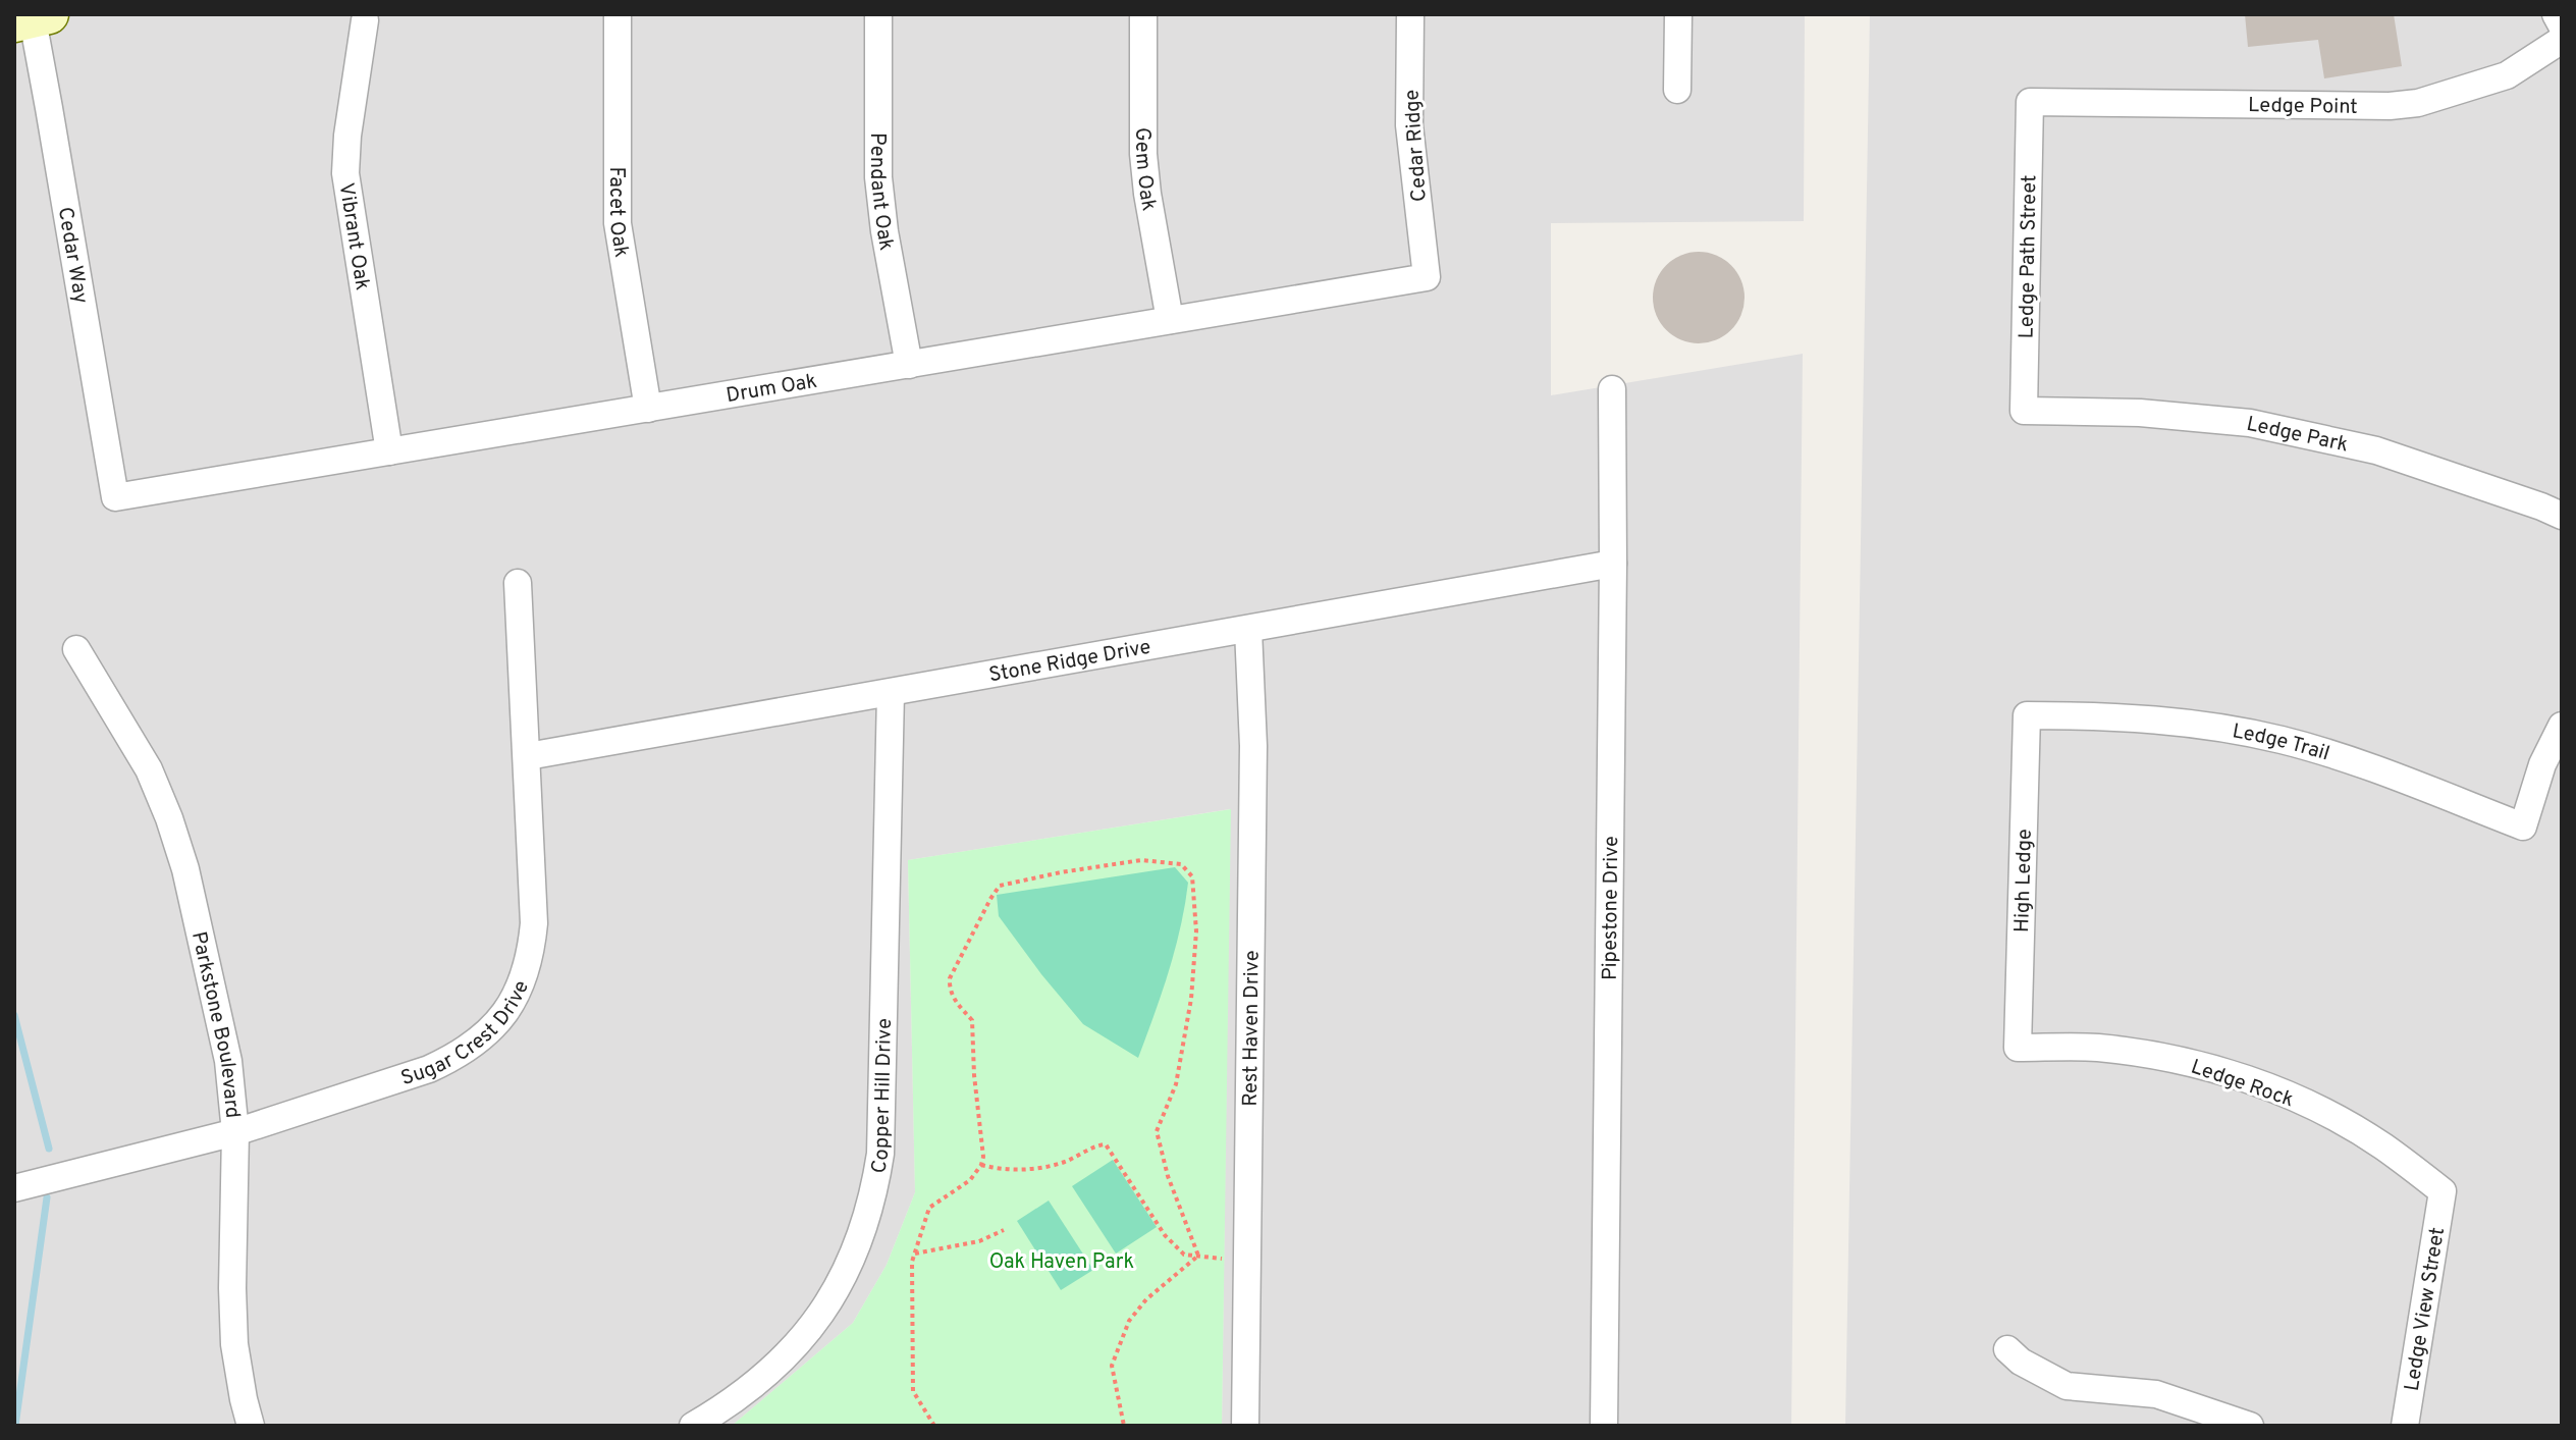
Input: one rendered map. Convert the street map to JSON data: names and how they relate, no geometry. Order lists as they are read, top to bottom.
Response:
{
  "streets": {
    "street": [
      "Ledge Point",
      "Cedar Ridge",
      "Gem Oak",
      "Pendant Oak",
      "Facet Oak",
      "Vibrant Oak",
      "Cedar Way",
      "Ledge Path Street",
      "Drum Oak",
      "Ledge Park",
      "Stone Ridge Drive",
      "Ledge Trail",
      "High Ledge",
      "Pipestone Drive",
      "Parkstone Boulevard",
      "Sugar Crest Drive",
      "Rest Haven Drive",
      "Ledge Rock",
      "Copper Hill Drive",
      "Ledge View Street"
    ]
  },
  "crossings": [
    ["Ledge Point", "Ledge Path Street"],
    ["Cedar Ridge", "Drum Oak"],
    ["Gem Oak", "Drum Oak"],
    ["Pendant Oak", "Drum Oak"],
    ["Facet Oak", "Drum Oak"],
    ["Vibrant Oak", "Drum Oak"],
    ["Cedar Way", "Drum Oak"],
    ["Ledge Path Street", "Ledge Park"],
    ["Stone Ridge Drive", "Pipestone Drive"],
    ["Stone Ridge Drive", "Sugar Crest Drive"],
    ["Stone Ridge Drive", "Rest Haven Drive"],
    ["Stone Ridge Drive", "Copper Hill Drive"],
    ["Ledge Trail", "High Ledge"],
    ["High Ledge", "Ledge Rock"],
    ["Parkstone Boulevard", "Sugar Crest Drive"],
    ["Ledge Rock", "Ledge View Street"]
  ],
  "parks": ["Oak Haven Park"]
}
